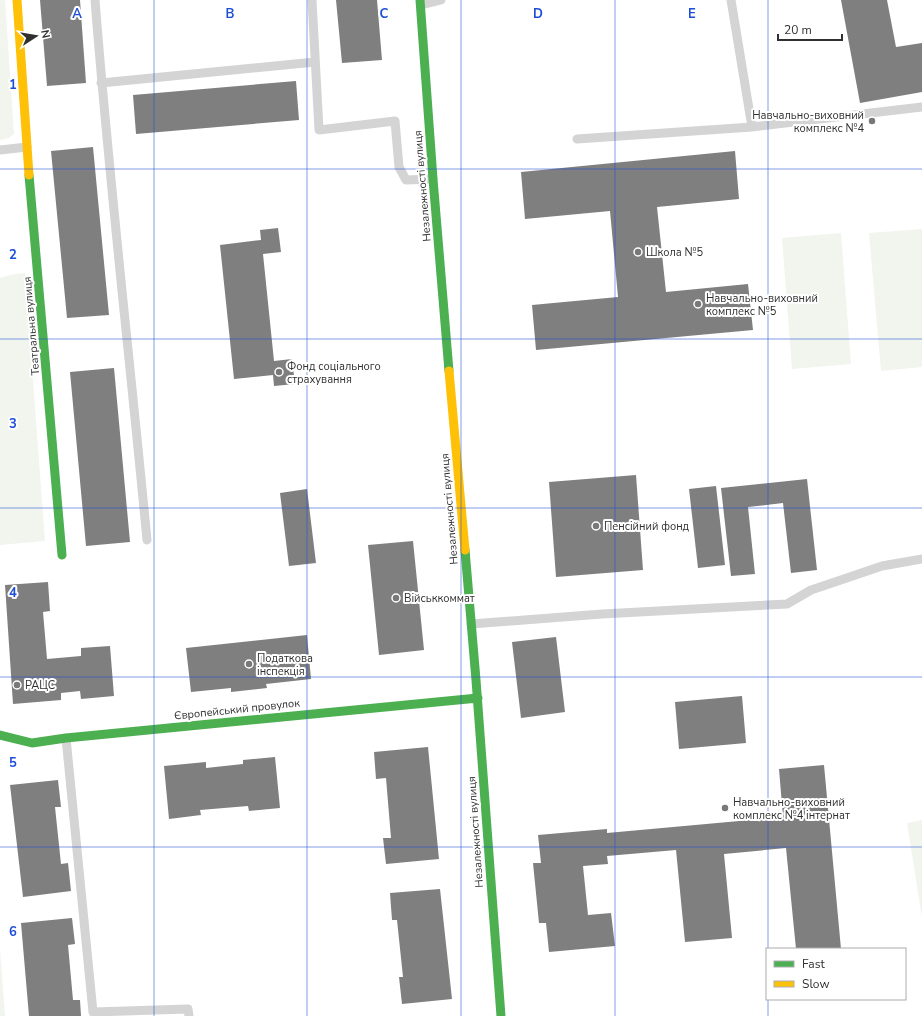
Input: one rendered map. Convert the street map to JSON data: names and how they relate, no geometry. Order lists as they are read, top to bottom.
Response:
{
  "streets": {
    "street": ["Незалежності вулиця", "Театральна вулиця", "Європейський провулок"]
  },
  "crossings": [
    ["Незалежності вулиця", "Європейський провулок"]
  ],
  "places": [
    "Навчально-виховний комплекс №4",
    "Школа №5",
    "Навчально-виховний комплекс №5",
    "Фонд соціального страхування",
    "Пенсійний фонд",
    "Військкоммат",
    "Податкова інспекція",
    "РАЦС",
    "Навчально-виховний комплекс №4 інтернат"
  ],
  "legend": ["Fast", "Slow"],
  "scale_bar": "20 m",
  "north": "right",
  "grid": {
    "columns": [
      "A",
      "B",
      "C",
      "D",
      "E"
    ],
    "rows": [
      "1",
      "2",
      "3",
      "4",
      "5",
      "6"
    ]
  }
}
